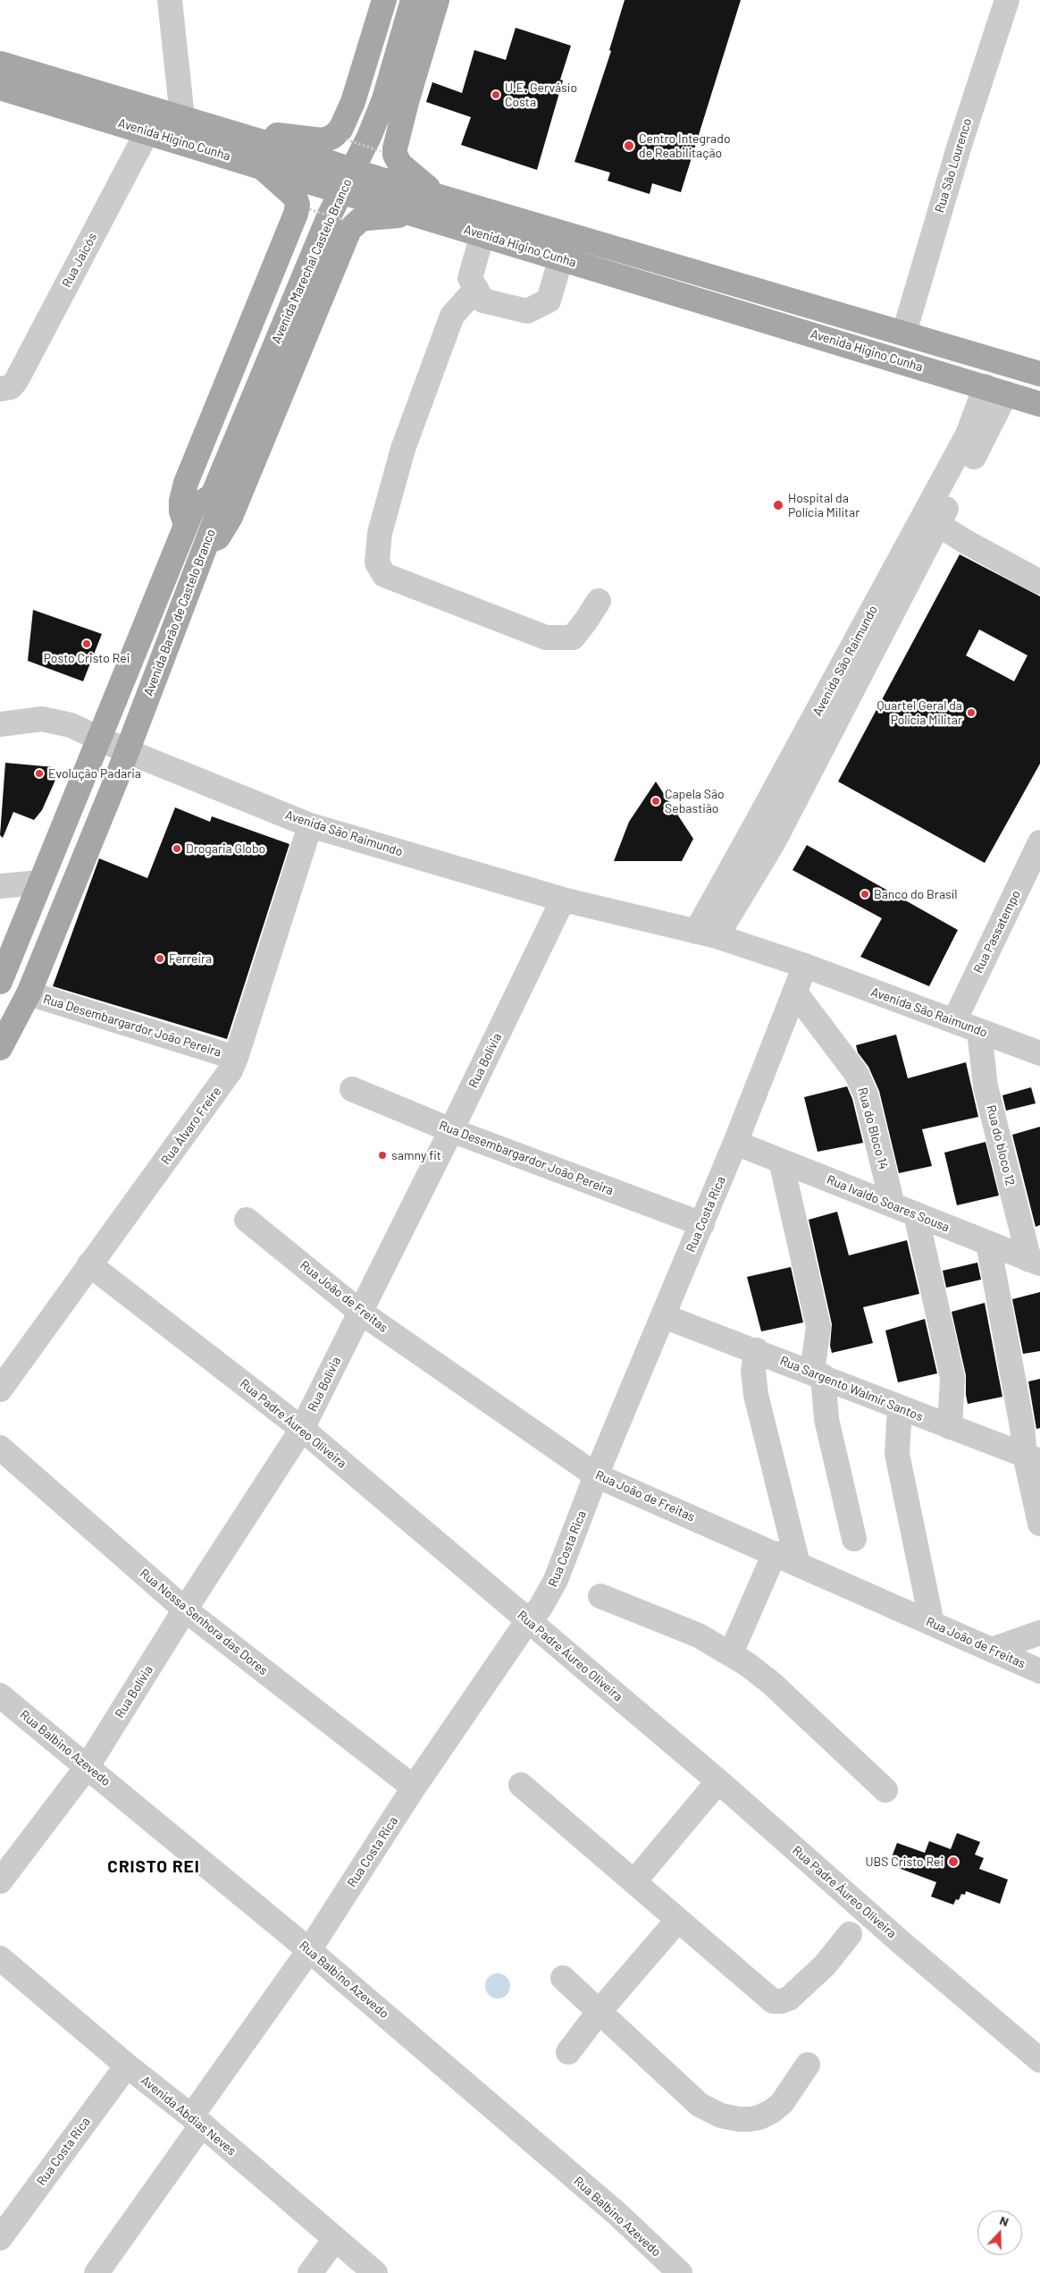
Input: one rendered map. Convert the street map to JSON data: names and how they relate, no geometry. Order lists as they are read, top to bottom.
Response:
{
  "streets": {
    "main road": ["Avenida Higino Cunha", "Avenida Marechal Castelo Branco", "Avenida Barão de Castelo Branco"],
    "street": [
      "Rua São Lourenco",
      "Rua Jaicós",
      "Avenida São Raimundo",
      "Rua Passatempo",
      "Rua Desembargardor João Pereira",
      "Rua Bolívia",
      "Rua Álvaro Freire",
      "Rua do Bloco 14",
      "Rua do bloco 12",
      "Rua Ivaldo Soares Sousa",
      "Rua Costa Rica",
      "Rua João de Freitas",
      "Rua Sargento Walmir Santos",
      "Rua Padre Áureo Oliveira",
      "Rua Nossa Senhora das Dores",
      "Rua Balbino Azevedo",
      "Avenida Abdias Neves"
    ]
  },
  "crossings": [
    ["Avenida Higino Cunha", "Rua São Lourenco"],
    ["Avenida Higino Cunha", "Rua Jaicós"],
    ["Avenida Higino Cunha", "Avenida São Raimundo"],
    ["Avenida Marechal Castelo Branco", "Avenida Barão de Castelo Branco"],
    ["Avenida Barão de Castelo Branco", "Avenida São Raimundo"],
    ["Avenida Barão de Castelo Branco", "Rua Desembargardor João Pereira"],
    ["Avenida São Raimundo", "Rua Passatempo"],
    ["Avenida São Raimundo", "Rua Bolívia"],
    ["Avenida São Raimundo", "Rua Álvaro Freire"],
    ["Avenida São Raimundo", "Rua do bloco 12"],
    ["Avenida São Raimundo", "Rua Costa Rica"],
    ["Rua Desembargardor João Pereira", "Rua Bolívia"],
    ["Rua Desembargardor João Pereira", "Rua Álvaro Freire"],
    ["Rua Desembargardor João Pereira", "Rua Costa Rica"],
    ["Rua Bolívia", "Rua João de Freitas"],
    ["Rua Bolívia", "Rua Padre Áureo Oliveira"],
    ["Rua Bolívia", "Rua Nossa Senhora das Dores"],
    ["Rua Bolívia", "Rua Balbino Azevedo"],
    ["Rua Álvaro Freire", "Rua Padre Áureo Oliveira"],
    ["Rua do Bloco 14", "Rua Ivaldo Soares Sousa"],
    ["Rua do Bloco 14", "Rua Costa Rica"],
    ["Rua do bloco 12", "Rua Ivaldo Soares Sousa"],
    ["Rua Ivaldo Soares Sousa", "Rua Costa Rica"],
    ["Rua Costa Rica", "Rua João de Freitas"],
    ["Rua Costa Rica", "Rua Sargento Walmir Santos"],
    ["Rua Costa Rica", "Rua Padre Áureo Oliveira"],
    ["Rua Costa Rica", "Rua Nossa Senhora das Dores"],
    ["Rua Costa Rica", "Rua Balbino Azevedo"],
    ["Rua Costa Rica", "Avenida Abdias Neves"]
  ],
  "districts": ["CRISTO REI"],
  "places": [
    "U.E. Gervásio Costa",
    "Centro Integrado de Reabilitação",
    "Hospital da Polícia Militar",
    "Posto Cristo Rei",
    "Quartel Geral da Polícia Militar",
    "Evolução Padaria",
    "Capela São Sebastião",
    "Drogaria Globo",
    "Banco do Brasil",
    "Ferreira",
    "samny fit",
    "UBS Cristo Rei"
  ],
  "north": "top"
}
